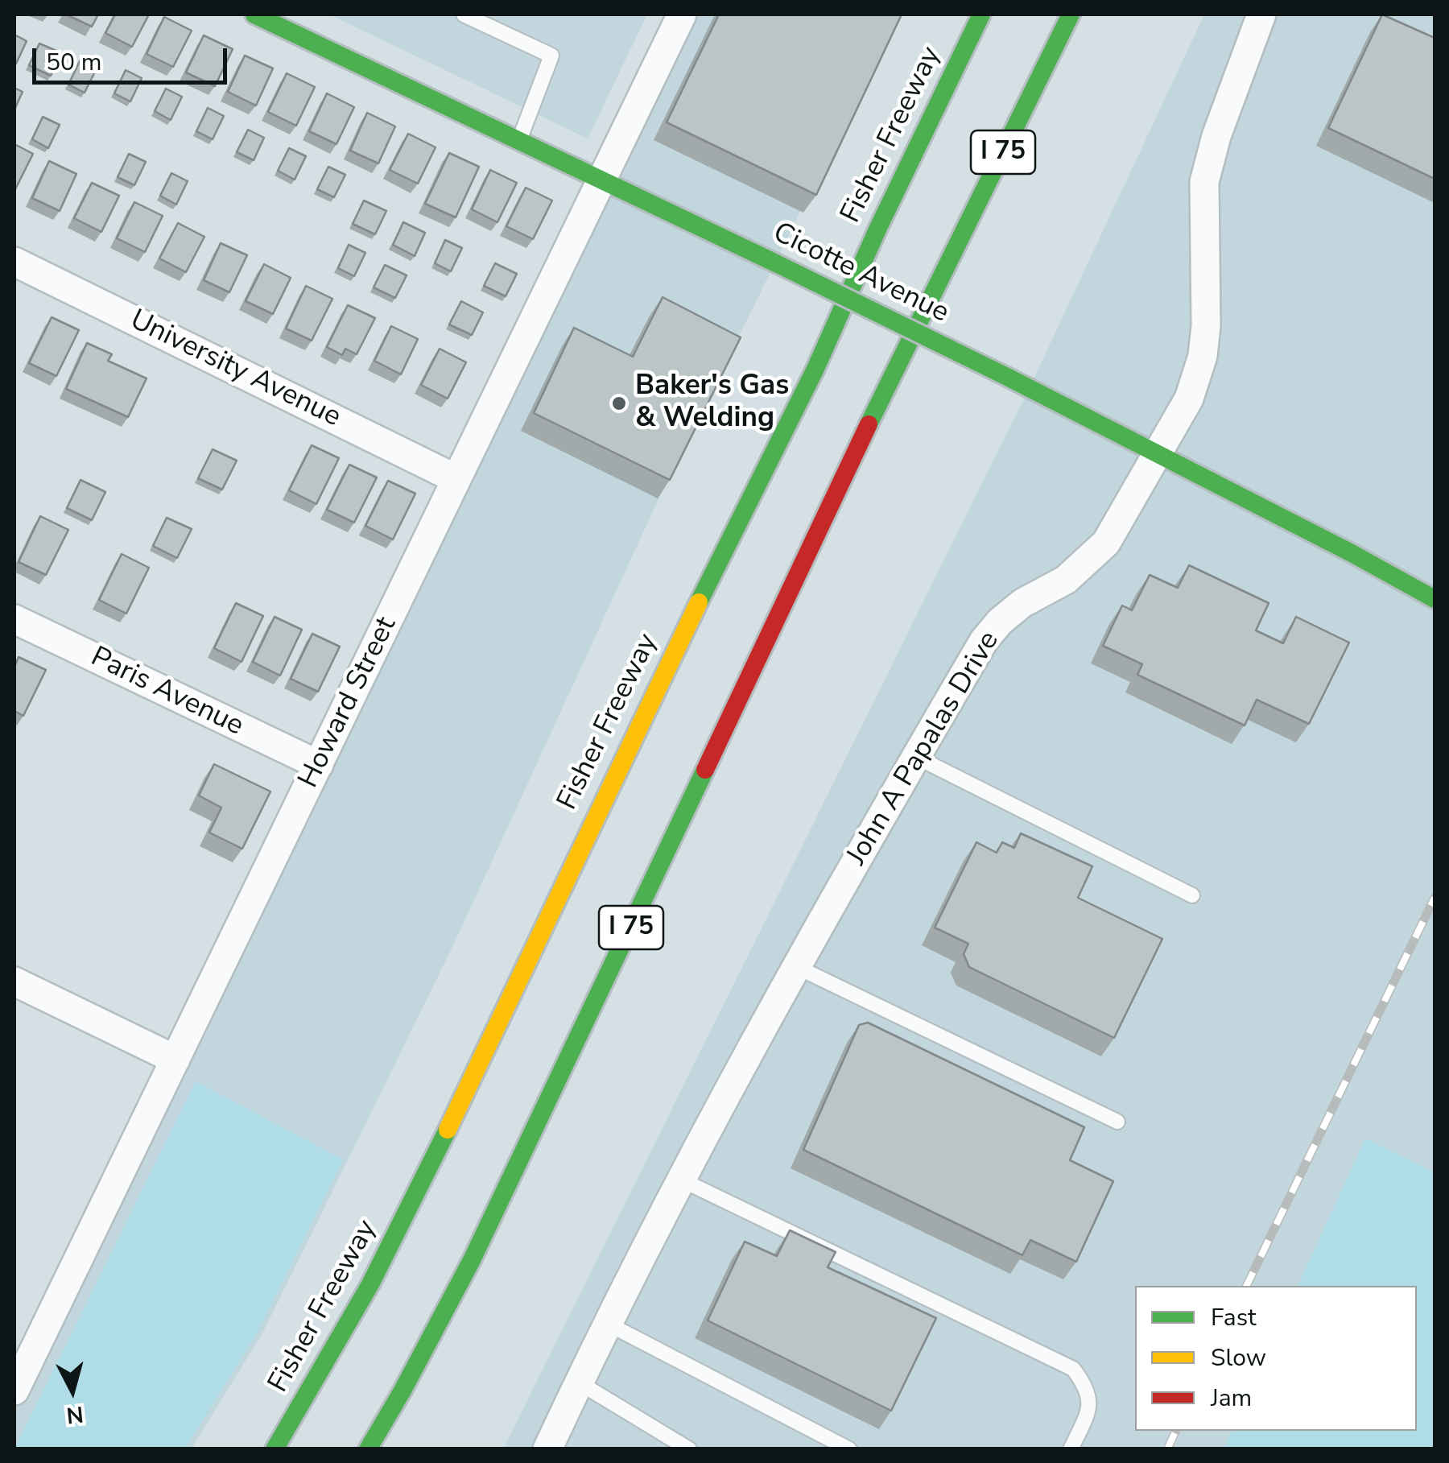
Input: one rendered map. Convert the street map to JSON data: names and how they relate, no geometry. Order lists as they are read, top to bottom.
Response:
{
  "streets": {
    "main road": ["Fisher Freeway", "I 75", "Cicotte Avenue"],
    "street": [
      "University Avenue",
      "Paris Avenue",
      "Howard Street",
      "John A Papalas Drive"
    ]
  },
  "crossings": [
    ["Cicotte Avenue", "Howard Street"],
    ["Cicotte Avenue", "John A Papalas Drive"],
    ["University Avenue", "Howard Street"],
    ["Paris Avenue", "Howard Street"]
  ],
  "places": ["Baker's Gas & Welding"],
  "legend": ["Fast", "Slow", "Jam"],
  "scale_bar": "50 m",
  "north": "bottom"
}
